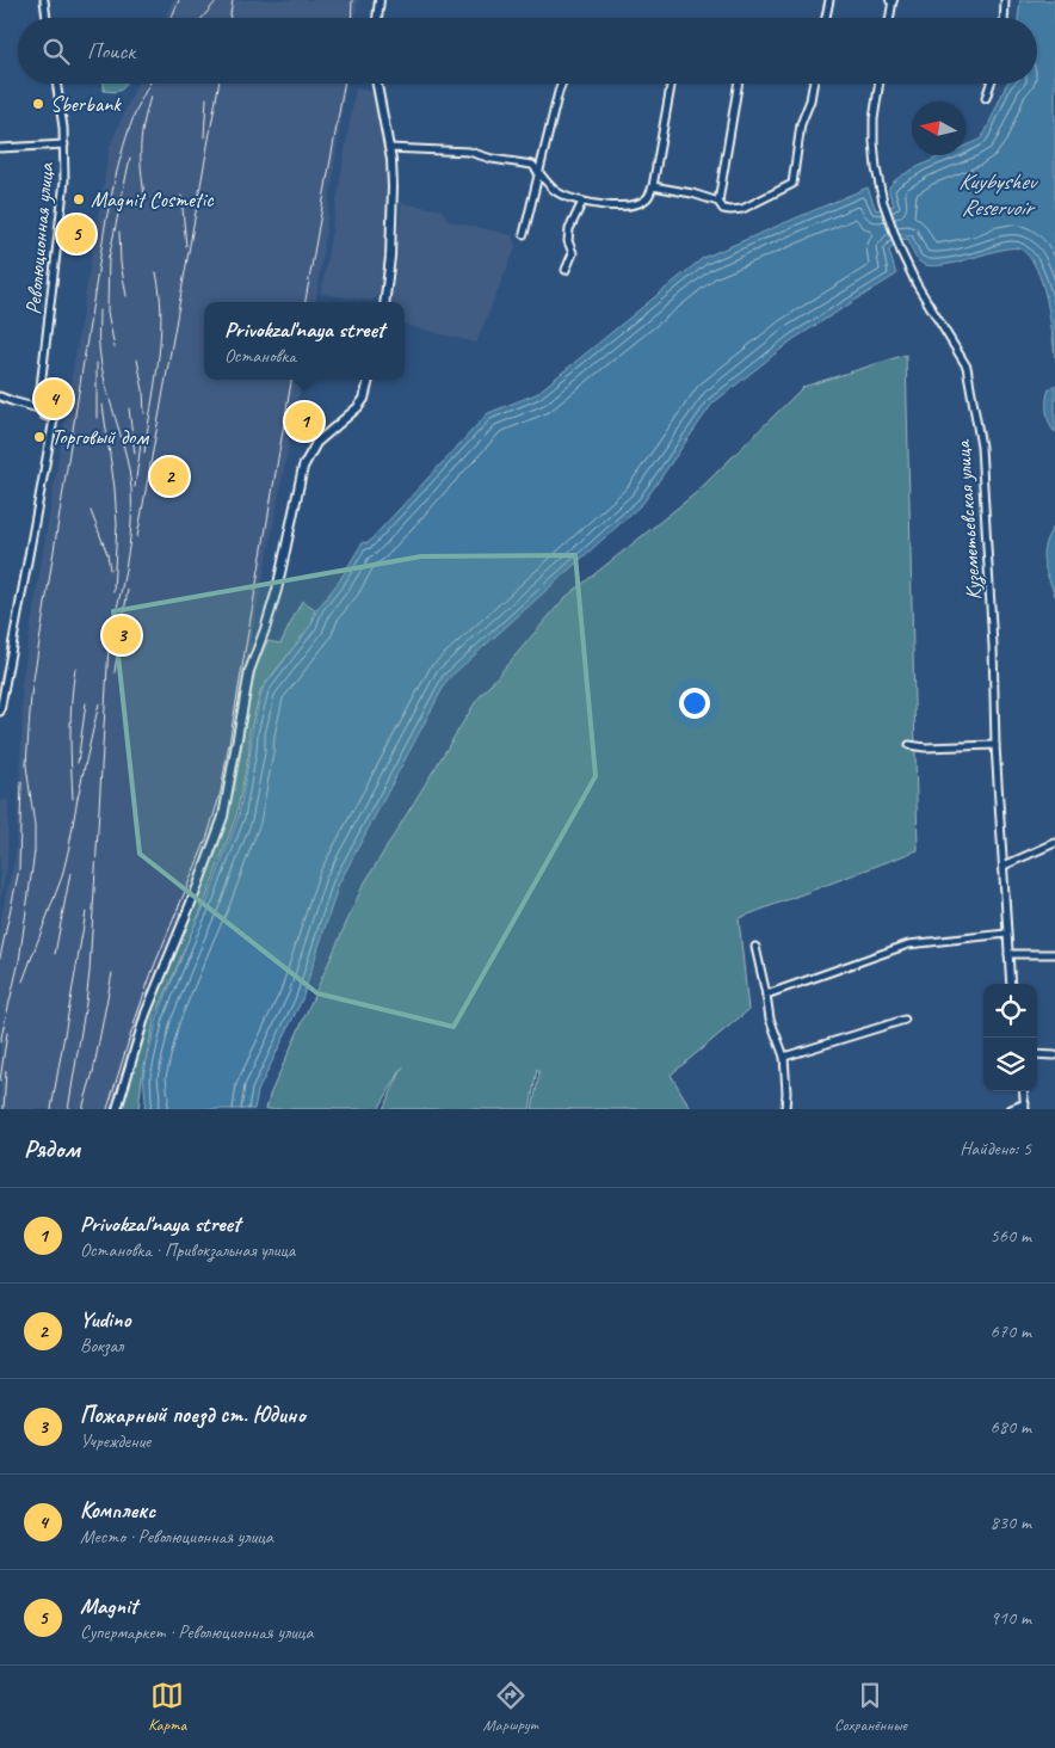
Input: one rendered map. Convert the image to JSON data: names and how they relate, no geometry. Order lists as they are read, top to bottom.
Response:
{
  "streets": {
    "street": ["Революционная улица", "Куземетьевская улица"]
  },
  "water": ["Kuybyshev Reservoir"],
  "places": ["Sberbank", "Magnit Cosmetic", "Торговый дом"],
  "north": "left",
  "page": {
    "search": "Поиск",
    "pins": [
      "5",
      "4",
      "1",
      "2",
      "3"
    ],
    "popup": ["Privokzal'naya street", "Остановка"],
    "heading": ["Рядом", "Найдено: 5"],
    "list": [
      {
        "mark": "1",
        "name": "Privokzal'naya street",
        "note": "Остановка · Привокзальная улица",
        "value": "560 m"
      },
      {
        "mark": "2",
        "name": "Yudino",
        "note": "Вокзал",
        "value": "670 m"
      },
      {
        "mark": "3",
        "name": "Пожарный поезд ст. Юдино",
        "note": "Учреждение",
        "value": "680 m"
      },
      {
        "mark": "4",
        "name": "Комплекс",
        "note": "Место · Революционная улица",
        "value": "830 m"
      },
      {
        "mark": "5",
        "name": "Magnit",
        "note": "Супермаркет · Революционная улица",
        "value": "910 m"
      }
    ],
    "nav": ["Карта", "Маршрут", "Сохранённые"]
  }
}
